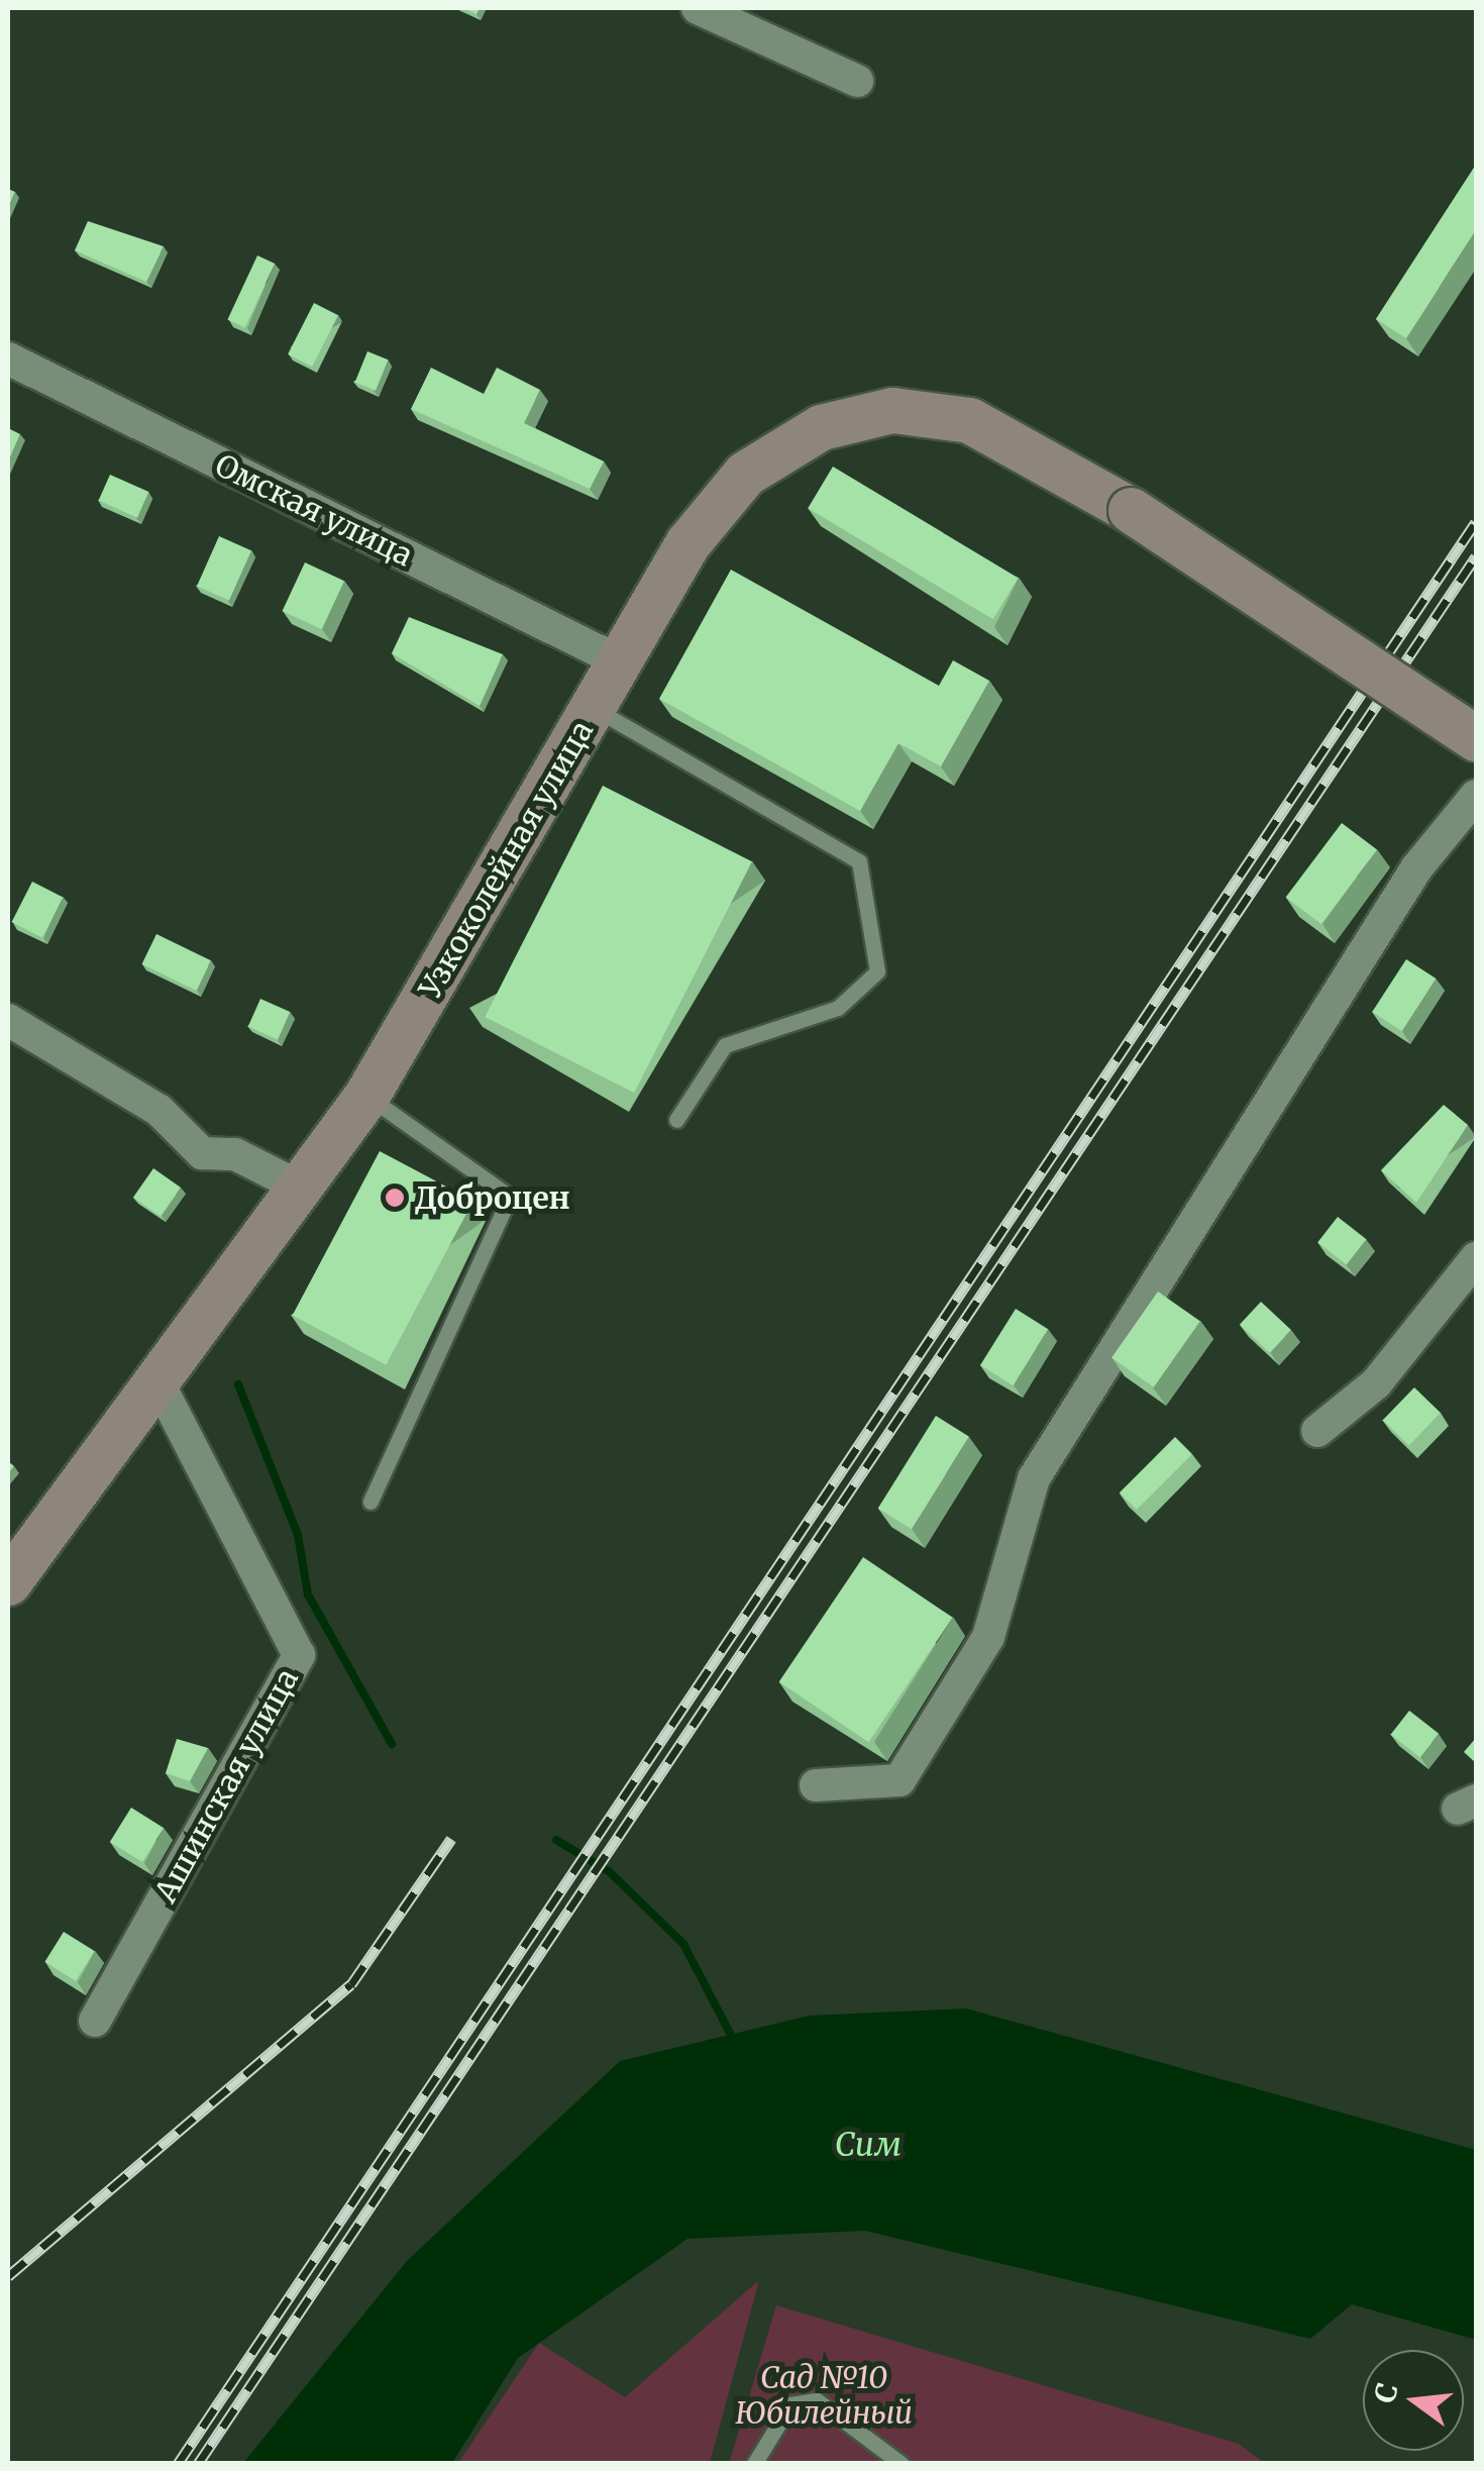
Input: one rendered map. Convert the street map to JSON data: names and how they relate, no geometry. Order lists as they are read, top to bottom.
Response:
{
  "streets": {
    "street": ["Омская улица", "Узкоколейная улица", "Ашинская улица"]
  },
  "crossings": [
    ["Омская улица", "Узкоколейная улица"],
    ["Узкоколейная улица", "Ашинская улица"]
  ],
  "water": ["Сим"],
  "parks": ["Сад №10 Юбилейный"],
  "places": ["Доброцен"],
  "north": "left"
}
